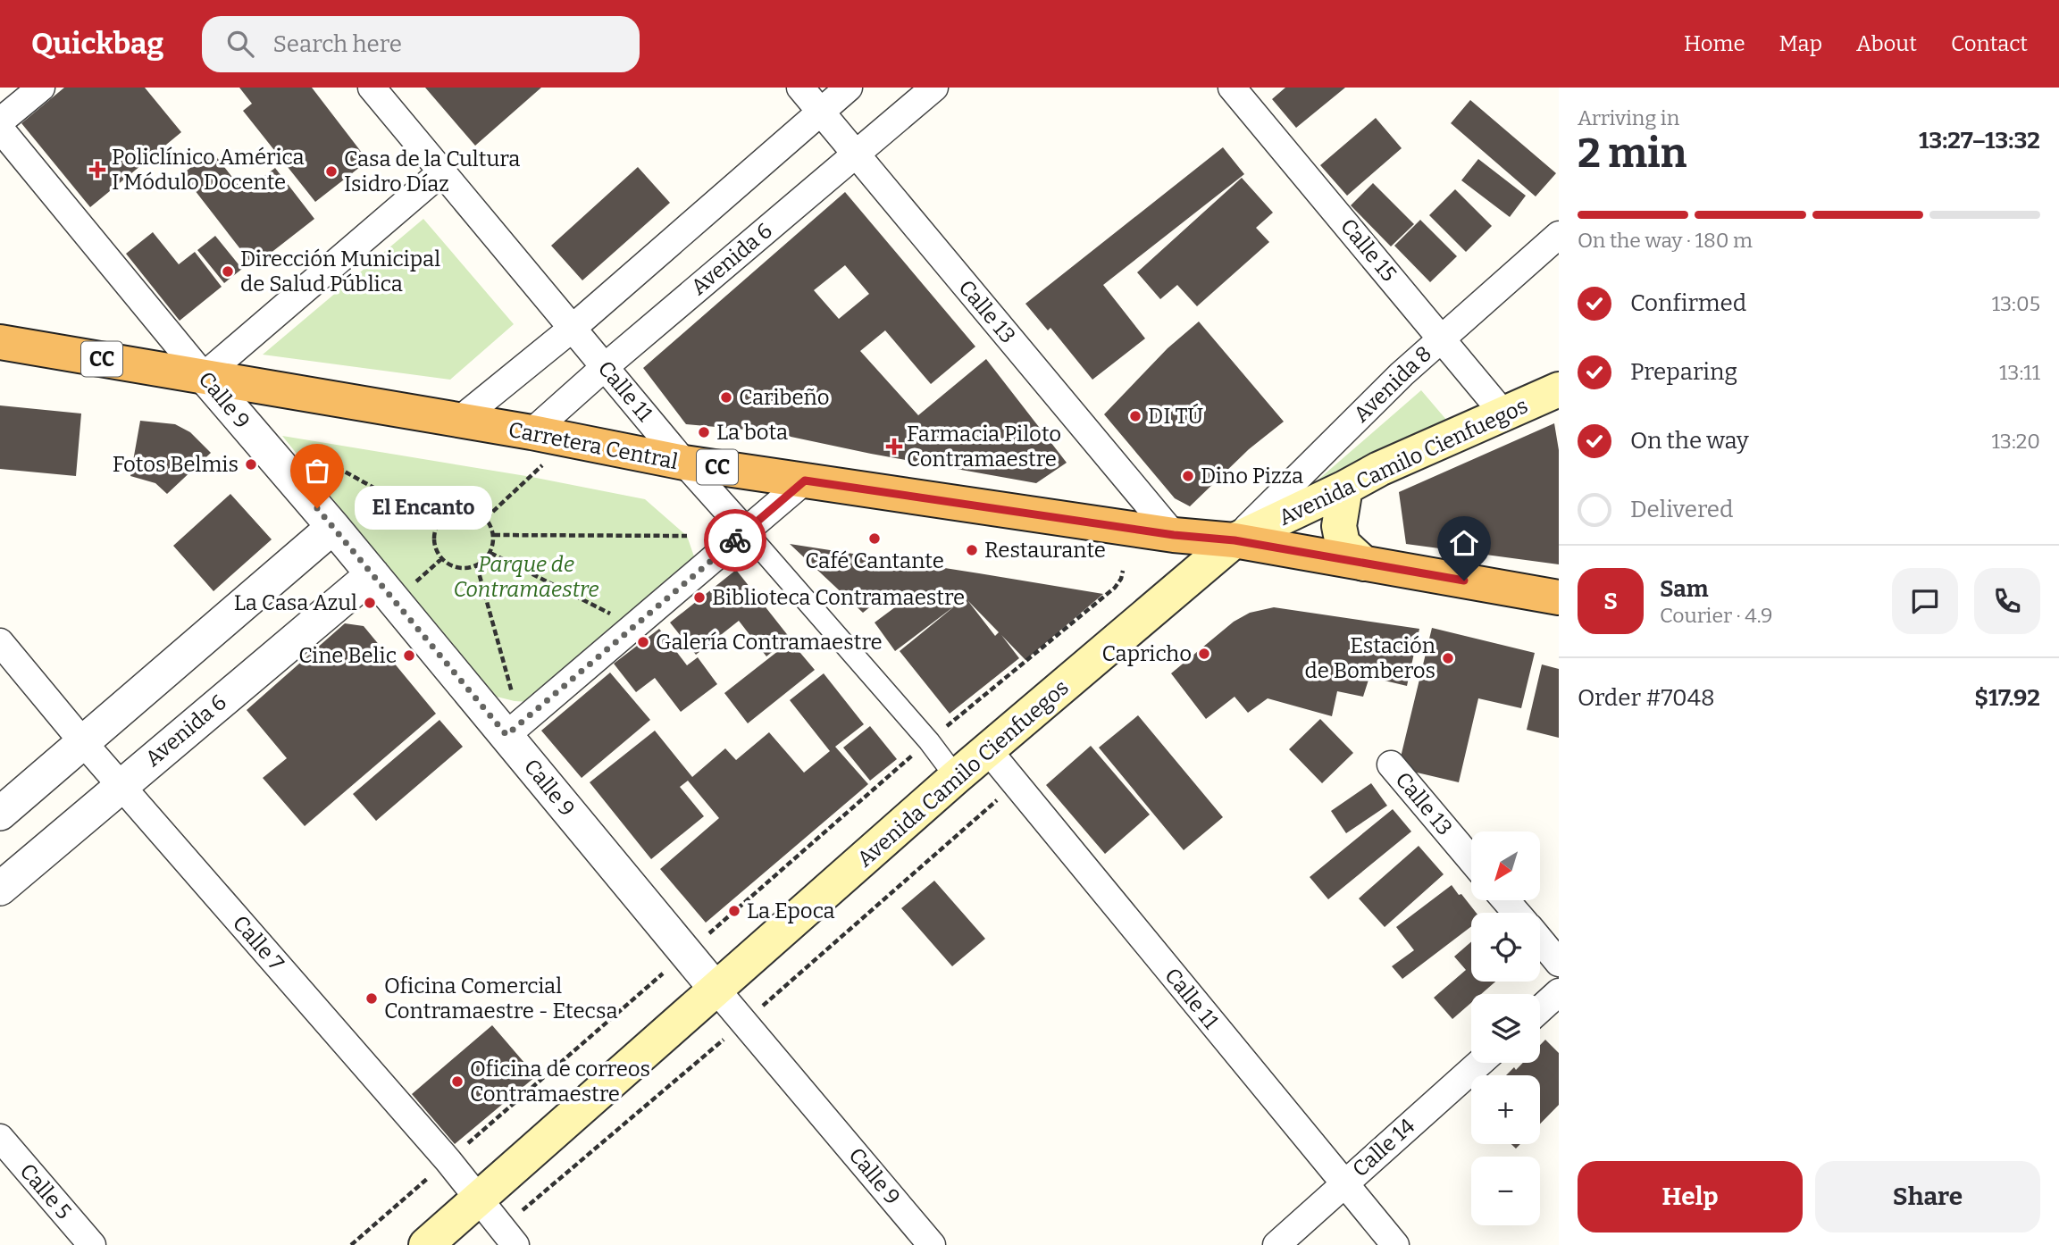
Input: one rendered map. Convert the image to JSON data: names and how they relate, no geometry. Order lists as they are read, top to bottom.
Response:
{
  "streets": {
    "highway": ["CC", "Carretera Central"],
    "main road": ["Avenida Camilo Cienfuegos"],
    "street": [
      "Calle 15",
      "Avenida 6",
      "Calle 13",
      "Avenida 8",
      "Calle 11",
      "Calle 9",
      "Calle 7",
      "Calle 14",
      "Calle 5"
    ]
  },
  "crossings": [
    ["Calle 15", "Avenida 8"],
    ["Calle 15", "Avenida Camilo Cienfuegos"],
    ["Avenida 6", "Calle 13"],
    ["Avenida 6", "Calle 11"],
    ["Avenida 6", "Calle 9"],
    ["Avenida 6", "Carretera Central"],
    ["Avenida 6", "Calle 7"],
    ["Calle 13", "Carretera Central"],
    ["Avenida 8", "Carretera Central"],
    ["Avenida 8", "Avenida Camilo Cienfuegos"],
    ["Calle 11", "Carretera Central"],
    ["Calle 11", "Avenida Camilo Cienfuegos"],
    ["Calle 11", "Calle 14"],
    ["Calle 9", "Carretera Central"],
    ["Calle 9", "Avenida Camilo Cienfuegos"],
    ["Carretera Central", "Avenida Camilo Cienfuegos"],
    ["Avenida Camilo Cienfuegos", "Calle 7"]
  ],
  "parks": ["Parque de Contramaestre"],
  "places": {
    "health": ["Policlínico América I Módulo Docente", "Farmacia Piloto Contramaestre"],
    "other": [
      "Casa de la Cultura Isidro Díaz",
      "Dirección Municipal de Salud Pública",
      "Caribeño",
      "DI TÚ",
      "La bota",
      "Fotos Belmis",
      "Dino Pizza",
      "El Encanto",
      "Café Cantante",
      "Restaurante",
      "Biblioteca Contramaestre",
      "La Casa Azul",
      "Galería Contramaestre",
      "Capricho",
      "Cine Belic",
      "Estación de Bomberos",
      "La Epoca",
      "Oficina Comercial Contramaestre - Etecsa",
      "Oficina de correos Contramaestre"
    ]
  },
  "north": "bottom left",
  "page": {
    "header": "Quickbag",
    "search": "Search here",
    "nav": [
      "Home",
      "Map",
      "About",
      "Contact"
    ],
    "heading": ["2 min", "Arriving in", "13:27–13:32"],
    "panel": [
      "Sam",
      "Courier · 4.9",
      "Order #7048",
      "$17.92"
    ],
    "bar": "On the way · 180 m",
    "list": [
      ["Confirmed", "13:05"],
      ["Preparing", "13:11"],
      ["On the way", "13:20"],
      "Delivered"
    ],
    "bubble": "El Encanto",
    "round": "S",
    "map_buttons": ["+", "−"],
    "buttons": ["Help", "Share"]
  }
}
